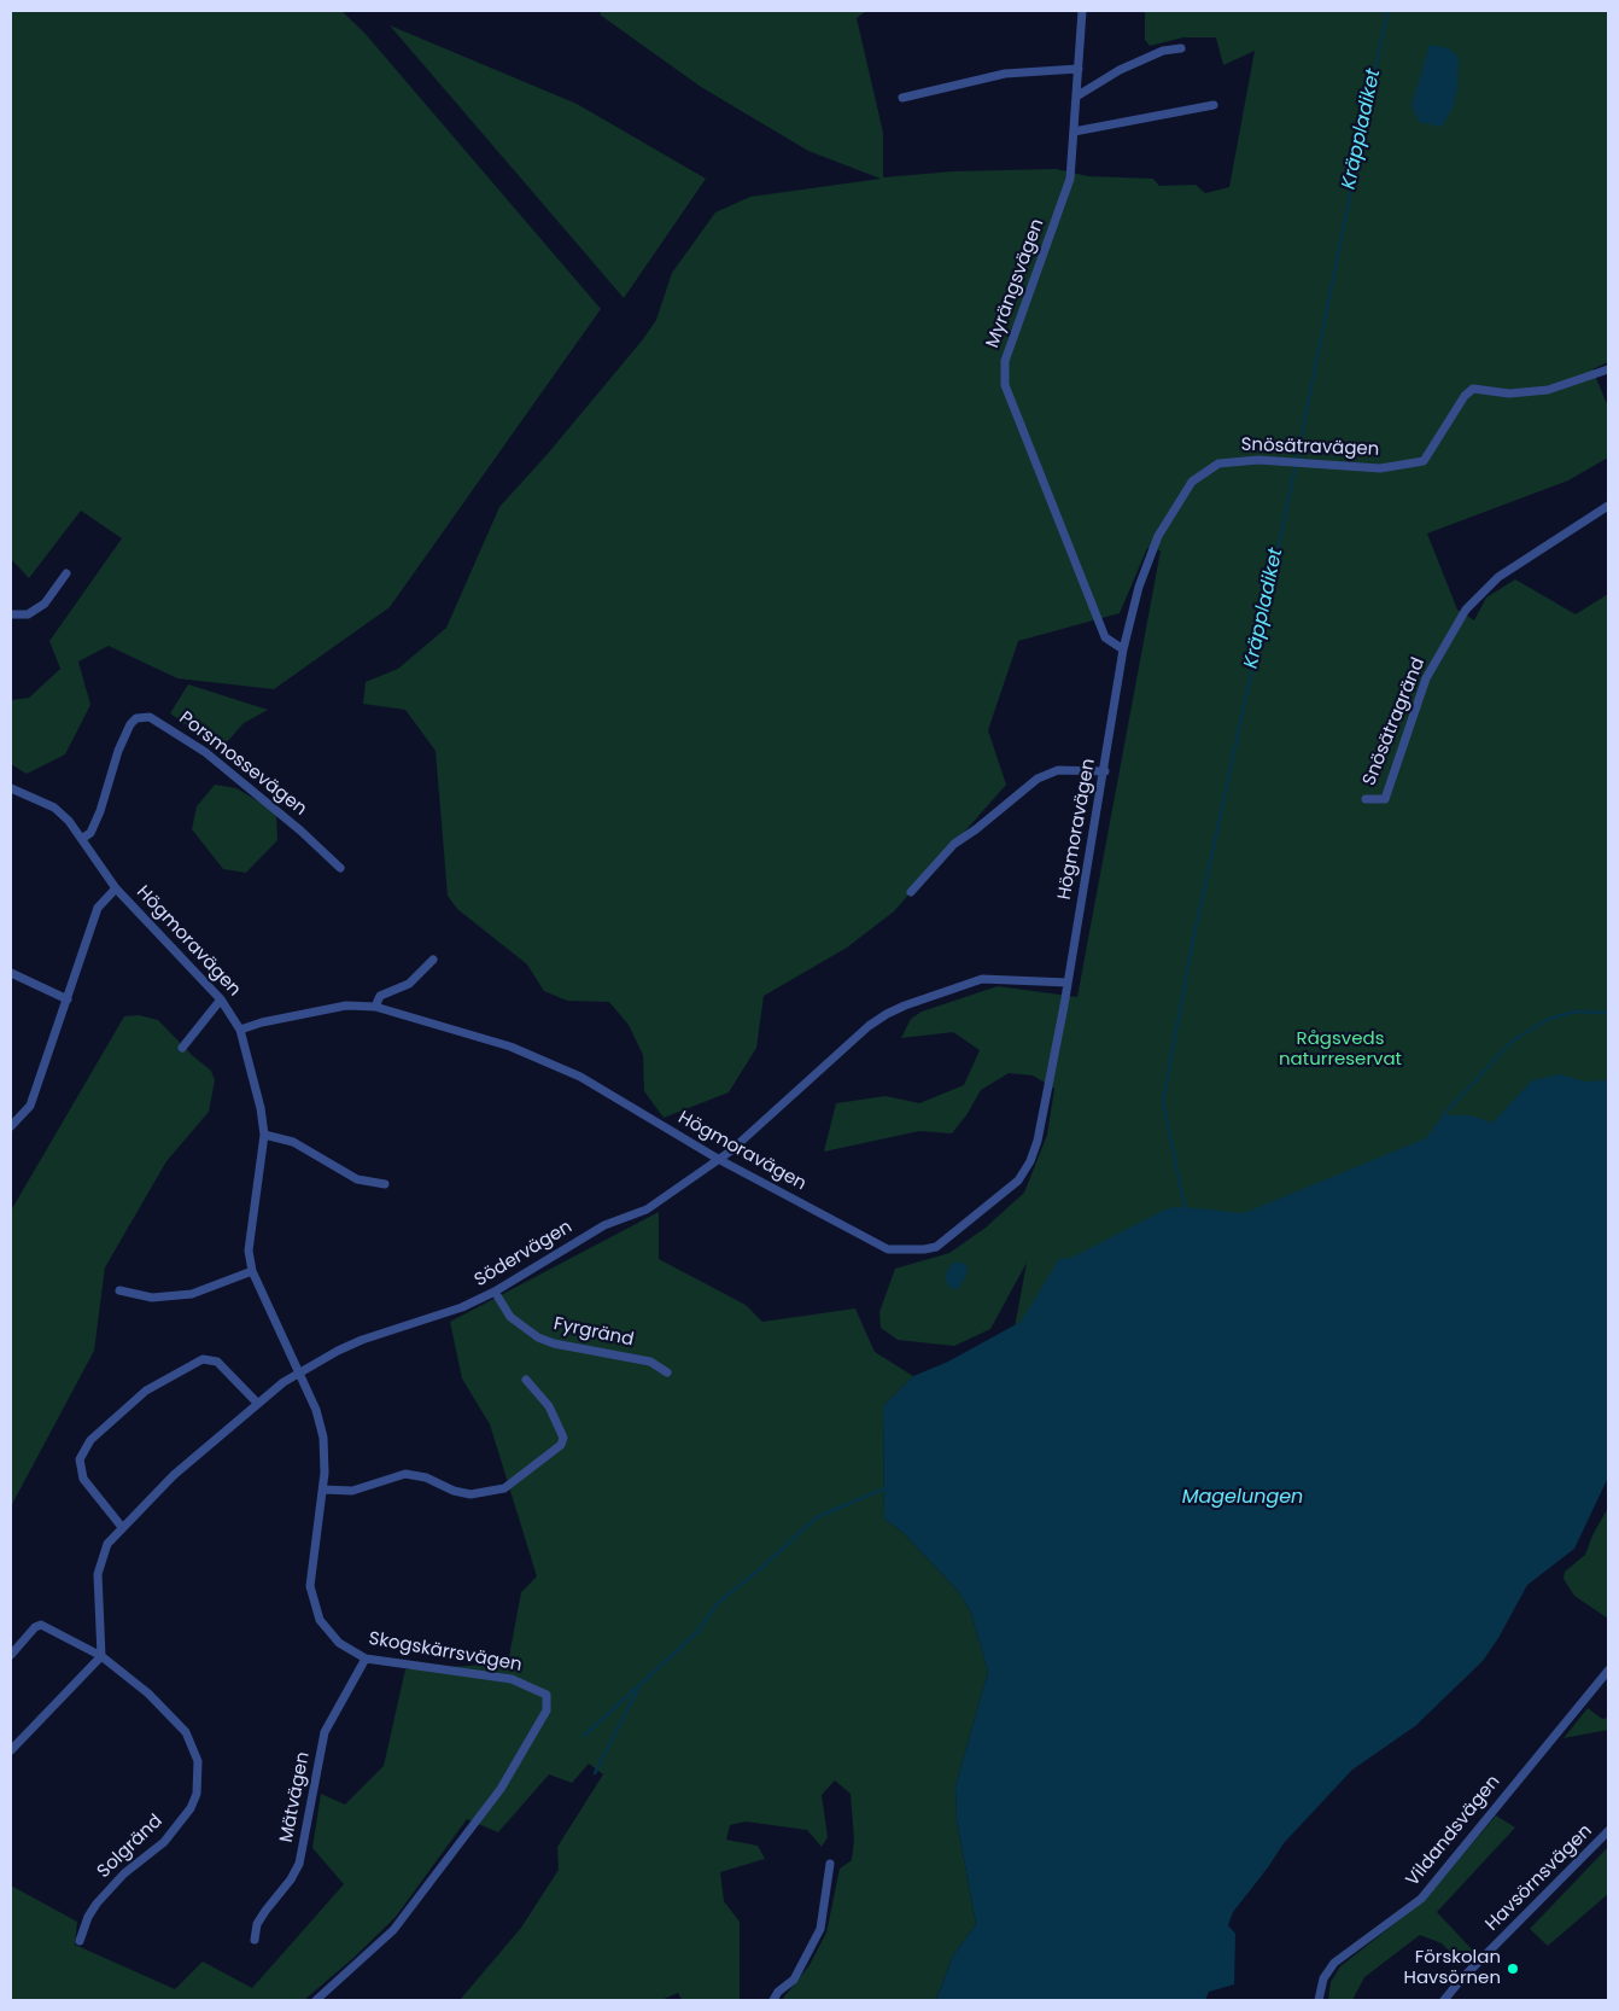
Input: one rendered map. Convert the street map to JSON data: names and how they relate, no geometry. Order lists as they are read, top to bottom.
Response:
{
  "streets": {
    "street": [
      "Myrängsvägen",
      "Snösätravägen",
      "Snösätragränd",
      "Porsmossevägen",
      "Högmoravägen",
      "Södervägen",
      "Fyrgränd",
      "Skogskärrsvägen",
      "Mätvägen",
      "Vildandsvägen",
      "Solgränd",
      "Havsörnsvägen"
    ]
  },
  "crossings": [
    ["Myrängsvägen", "Snösätravägen"],
    ["Myrängsvägen", "Högmoravägen"],
    ["Snösätravägen", "Högmoravägen"],
    ["Porsmossevägen", "Högmoravägen"],
    ["Högmoravägen", "Södervägen"],
    ["Högmoravägen", "Skogskärrsvägen"],
    ["Södervägen", "Fyrgränd"],
    ["Södervägen", "Skogskärrsvägen"],
    ["Södervägen", "Solgränd"],
    ["Skogskärrsvägen", "Mätvägen"]
  ],
  "water": ["Kräppladiket", "Magelungen"],
  "parks": ["Rågsveds naturreservat"],
  "places": ["Förskolan Havsörnen"]
}
